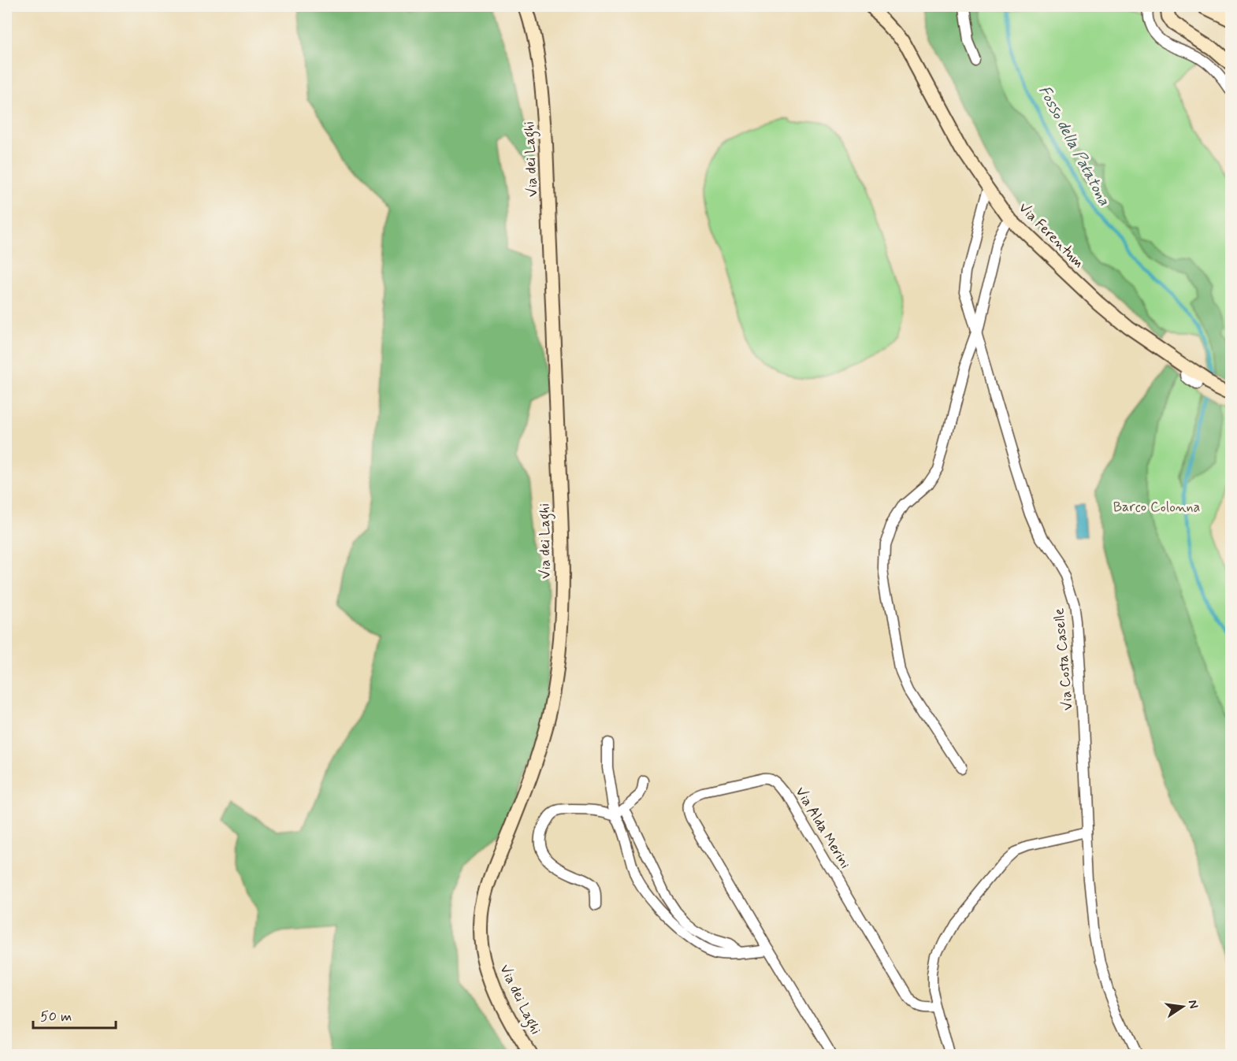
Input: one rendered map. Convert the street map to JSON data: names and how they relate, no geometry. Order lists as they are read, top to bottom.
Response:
{
  "streets": {
    "main road": ["Via dei Laghi", "Via Ferentum"],
    "street": ["Via Costa Caselle", "Via Alda Merini"]
  },
  "crossings": [
    ["Via Ferentum", "Via Costa Caselle"]
  ],
  "water": ["Fosso della Patatona"],
  "parks": ["Barco Colonna"],
  "scale_bar": "50 m",
  "north": "right"
}
